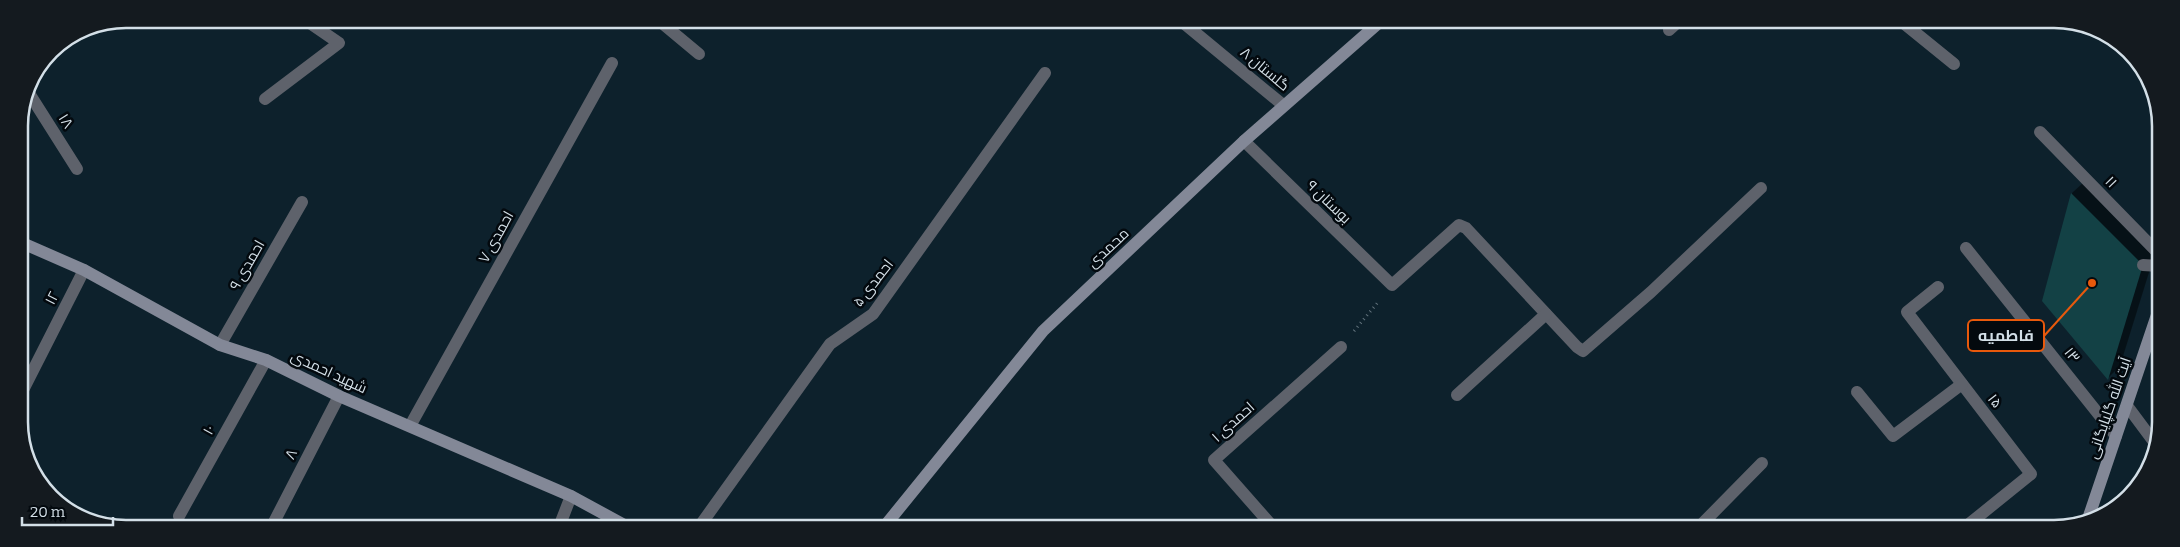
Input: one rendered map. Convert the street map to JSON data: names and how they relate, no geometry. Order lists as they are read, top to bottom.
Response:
{
  "streets": {
    "street": [
      "گلستان ۸",
      "۱۸",
      "۱۱",
      "بوستان ۹",
      "احمدی ۷",
      "محمدی",
      "احمدی ۹",
      "احمدی ۵",
      "۱۲",
      "۱۳",
      "شهید احمدی",
      "۱۵",
      "آیت الله گلپایگانی",
      "احمدی ۱",
      "۱۰",
      "۸"
    ]
  },
  "crossings": [
    ["گلستان ۸", "محمدی"],
    ["بوستان ۹", "محمدی"],
    ["احمدی ۷", "شهید احمدی"],
    ["احمدی ۹", "شهید احمدی"],
    ["۱۲", "شهید احمدی"],
    ["۱۳", "آیت الله گلپایگانی"],
    ["شهید احمدی", "۱۰"],
    ["شهید احمدی", "۸"]
  ],
  "places": ["فاطمیه"],
  "scale_bar": "20 m"
}
